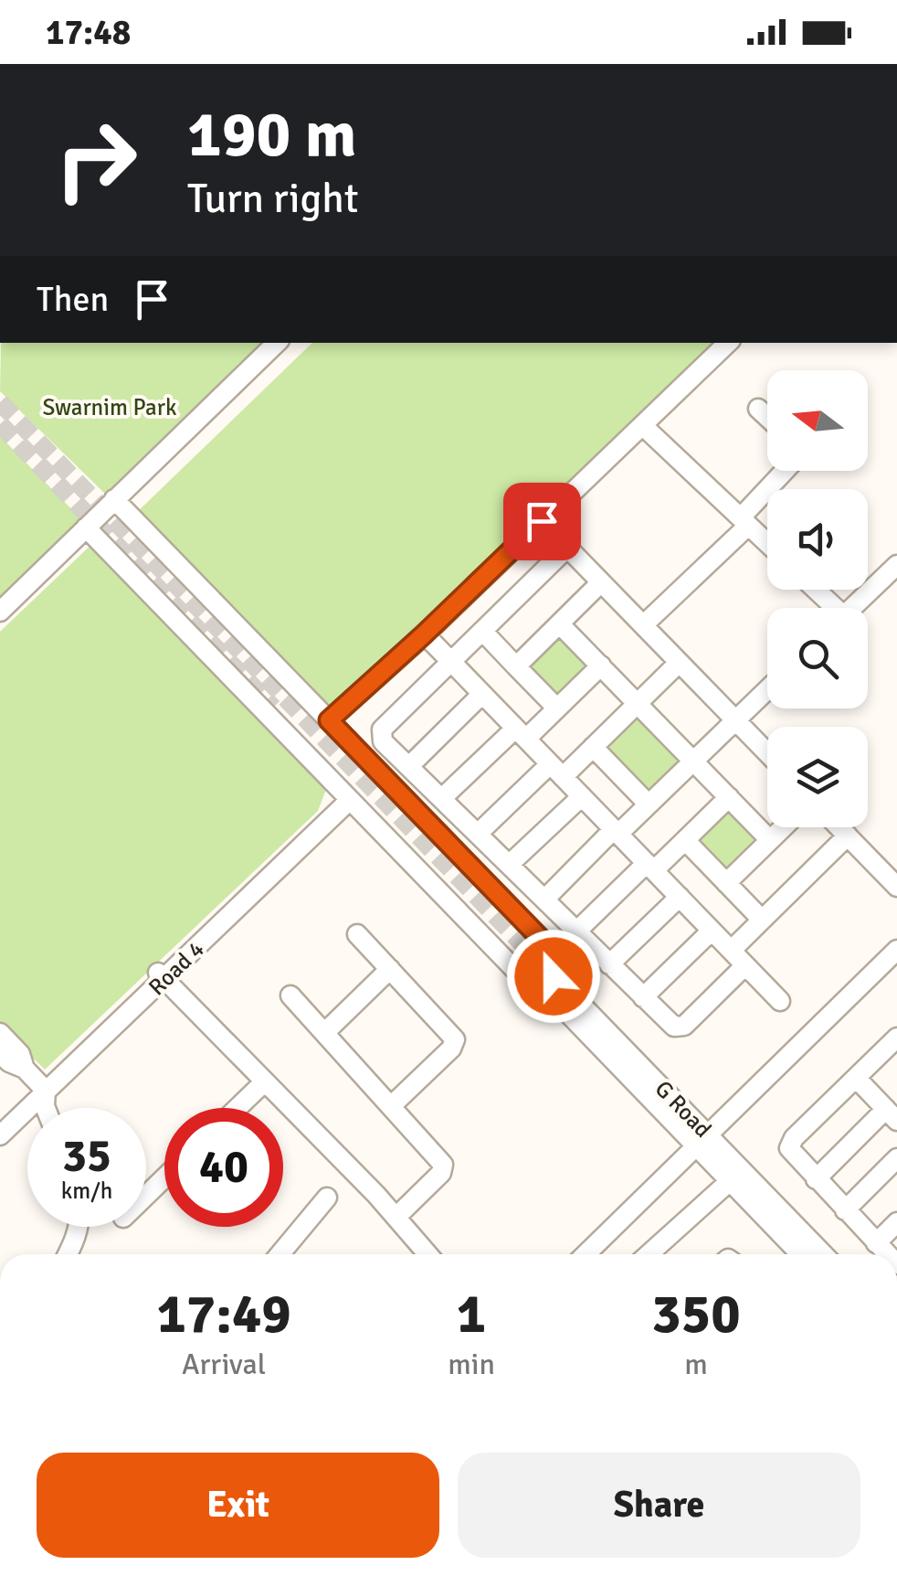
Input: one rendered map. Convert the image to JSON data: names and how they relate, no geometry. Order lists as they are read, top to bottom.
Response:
{
  "streets": {
    "street": ["Road 4", "G Road"]
  },
  "parks": ["Swarnim Park"],
  "north": "left",
  "page": {
    "status": "17:48",
    "turn": ["190 m", "Turn right"],
    "then": "Then",
    "speed": "35 km/h",
    "limit": "40",
    "eta": [
      "17:49",
      "Arrival",
      "1",
      "min",
      "350",
      "m"
    ],
    "buttons": ["Exit", "Share"]
  }
}
